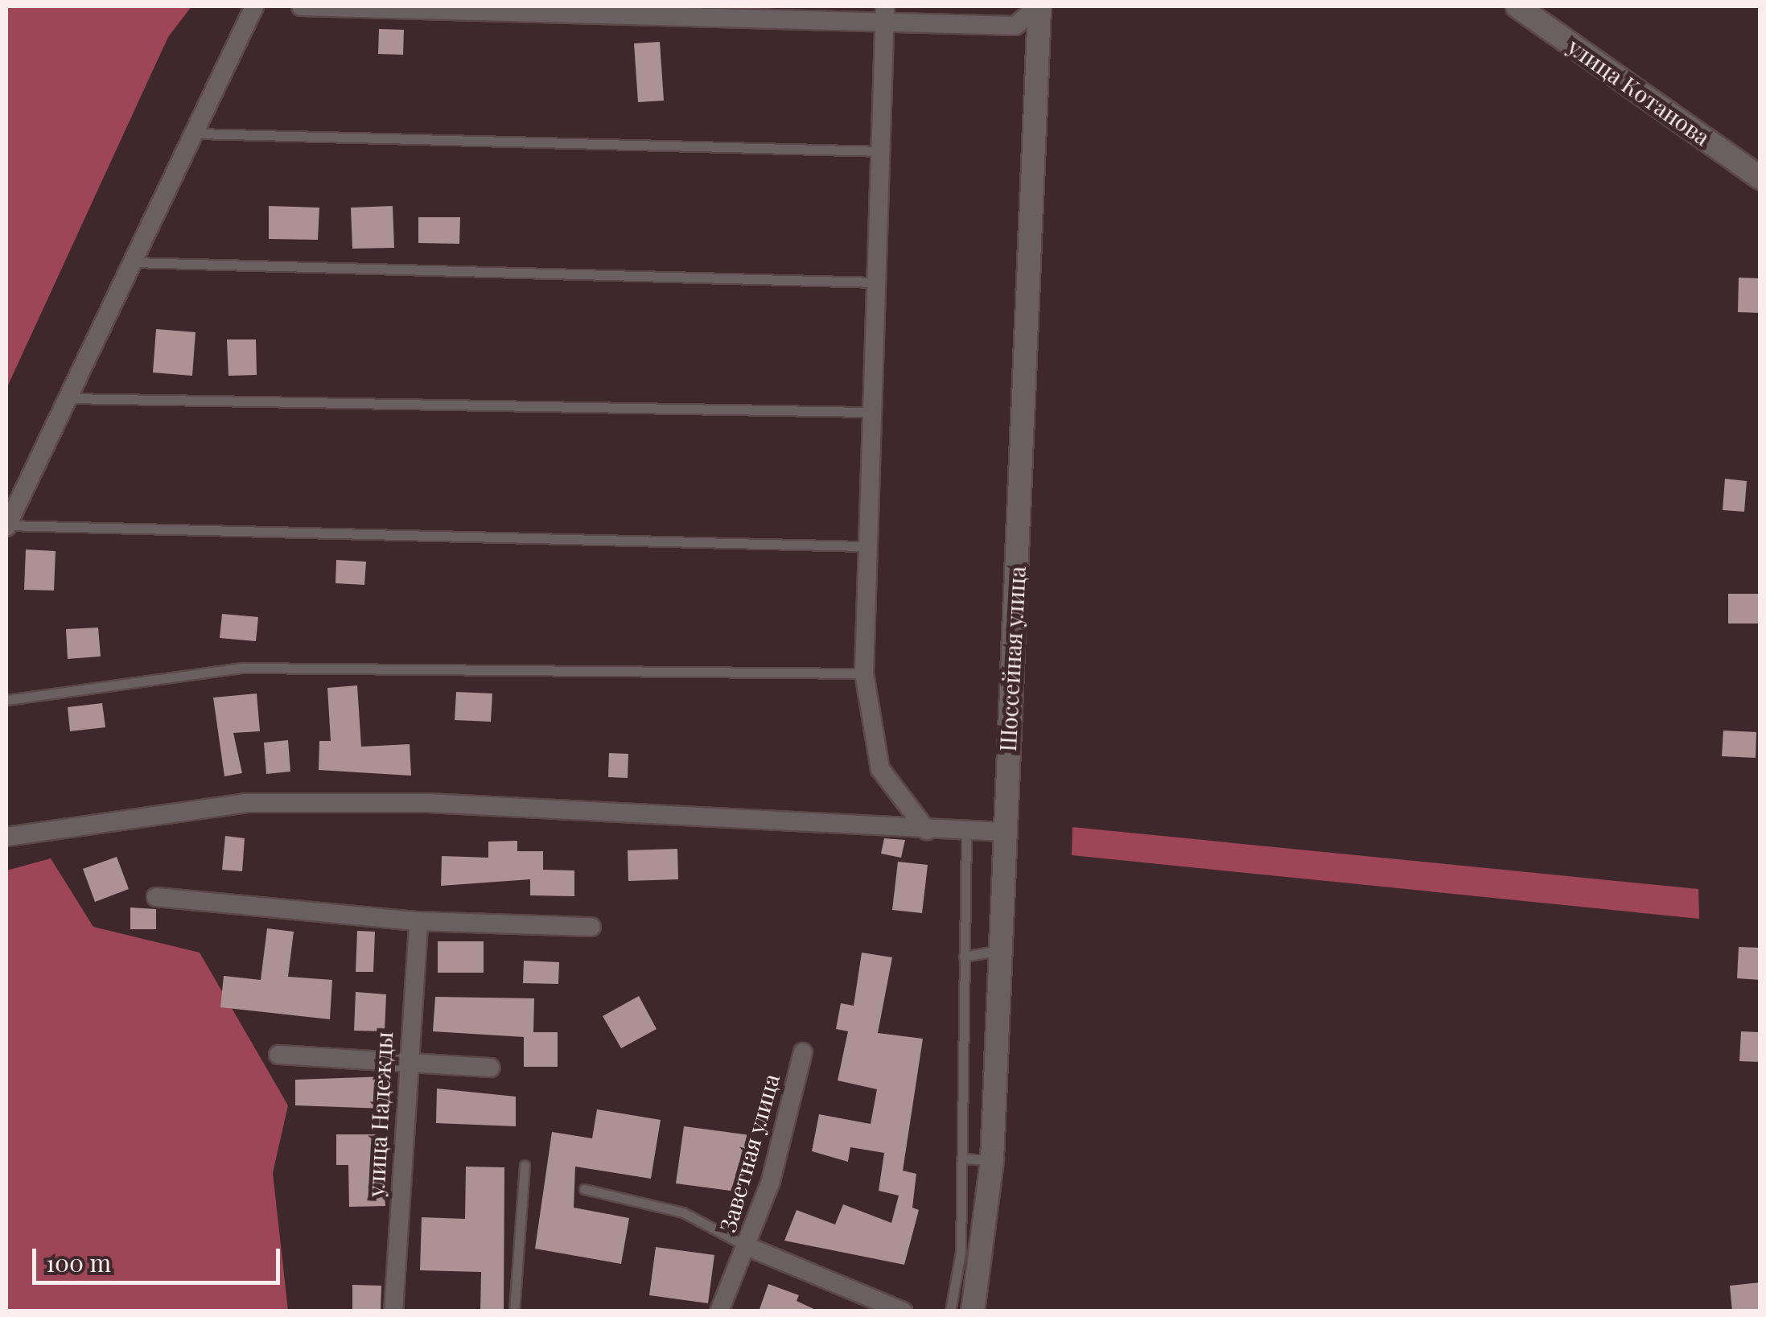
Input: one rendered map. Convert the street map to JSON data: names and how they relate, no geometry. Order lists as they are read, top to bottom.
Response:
{
  "streets": {
    "street": [
      "улица Котанова",
      "Шоссейная улица",
      "улица Надежды",
      "Заветная улица"
    ]
  },
  "scale_bar": "100 m"
}
